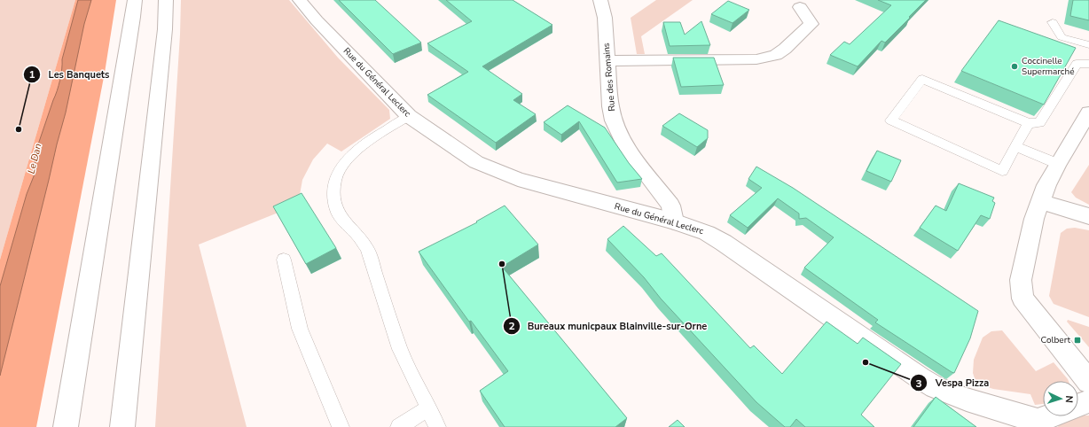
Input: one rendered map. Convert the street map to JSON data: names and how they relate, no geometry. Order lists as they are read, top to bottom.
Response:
{
  "streets": {
    "main road": ["Rue des Romains", "Rue du Général Leclerc"]
  },
  "crossings": [
    ["Rue des Romains", "Rue du Général Leclerc"]
  ],
  "water": ["Le Dan"],
  "places": {
    "other": [
      "Coccinelle Supermarché",
      "Les Banquets",
      "Bureaux municpaux Blainville-sur-Orne",
      "Vespa Pizza"
    ],
    "transit": ["Colbert"]
  },
  "north": "right"
}
